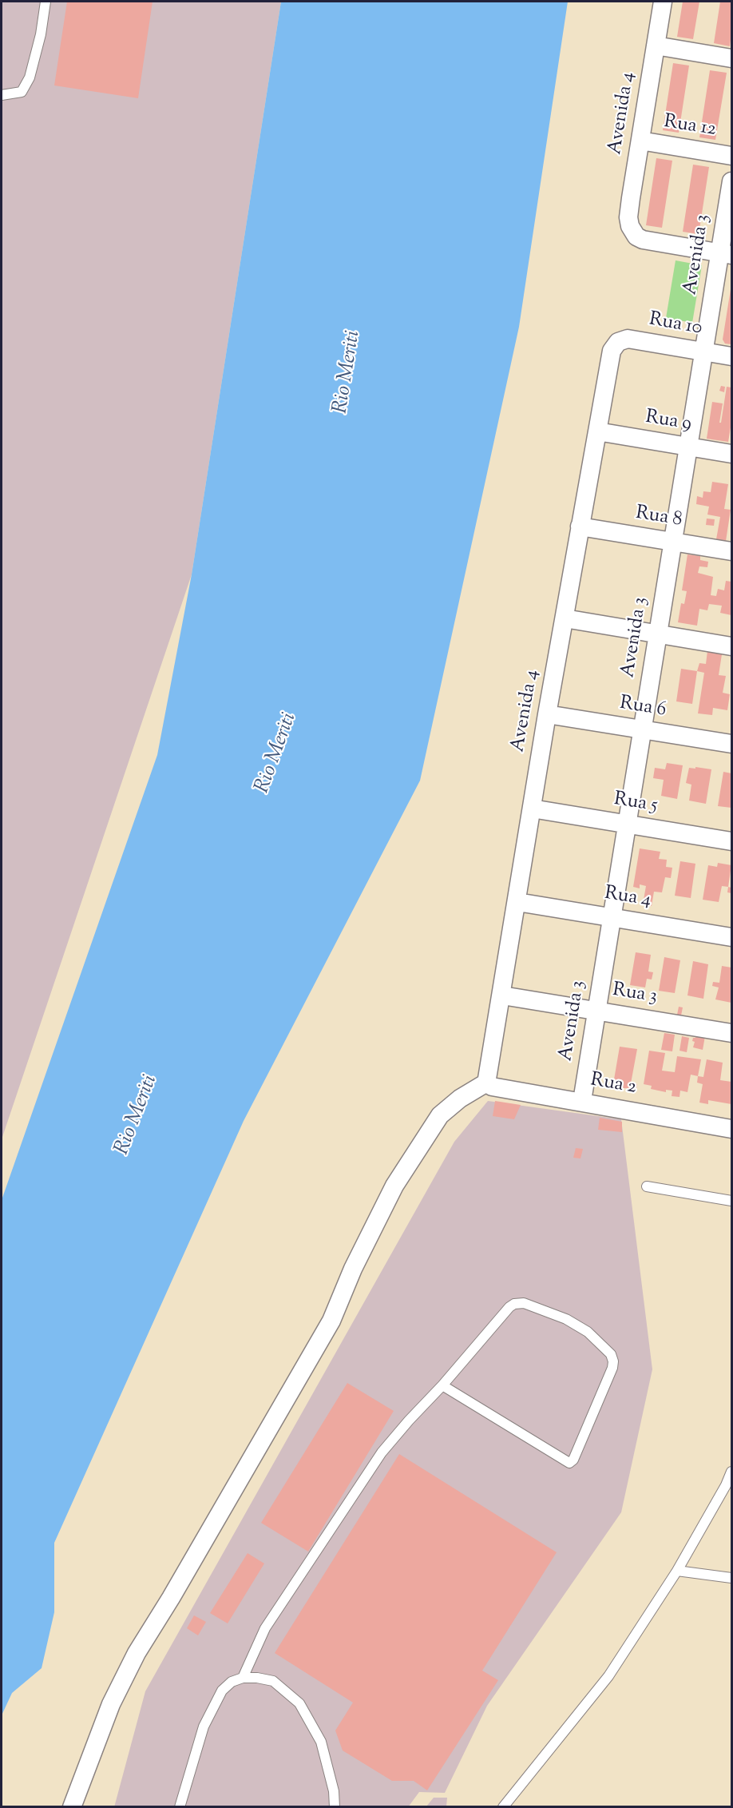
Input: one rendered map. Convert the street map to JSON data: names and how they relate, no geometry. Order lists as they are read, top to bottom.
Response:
{
  "streets": {
    "street": [
      "Avenida 4",
      "Rua 12",
      "Avenida 3",
      "Rua 10",
      "Rua 9",
      "Rua 8",
      "Rua 6",
      "Rua 5",
      "Rua 4",
      "Rua 3",
      "Rua 2"
    ]
  },
  "crossings": [
    ["Avenida 4", "Rua 12"],
    ["Avenida 4", "Avenida 3"],
    ["Avenida 4", "Rua 10"],
    ["Avenida 4", "Rua 9"],
    ["Avenida 4", "Rua 8"],
    ["Avenida 4", "Rua 6"],
    ["Avenida 4", "Rua 5"],
    ["Avenida 4", "Rua 4"],
    ["Avenida 4", "Rua 3"],
    ["Avenida 4", "Rua 2"],
    ["Avenida 3", "Rua 10"],
    ["Avenida 3", "Rua 9"],
    ["Avenida 3", "Rua 8"],
    ["Avenida 3", "Rua 6"],
    ["Avenida 3", "Rua 5"],
    ["Avenida 3", "Rua 4"],
    ["Avenida 3", "Rua 3"],
    ["Avenida 3", "Rua 2"]
  ],
  "water": ["Rio Meriti"]
}
